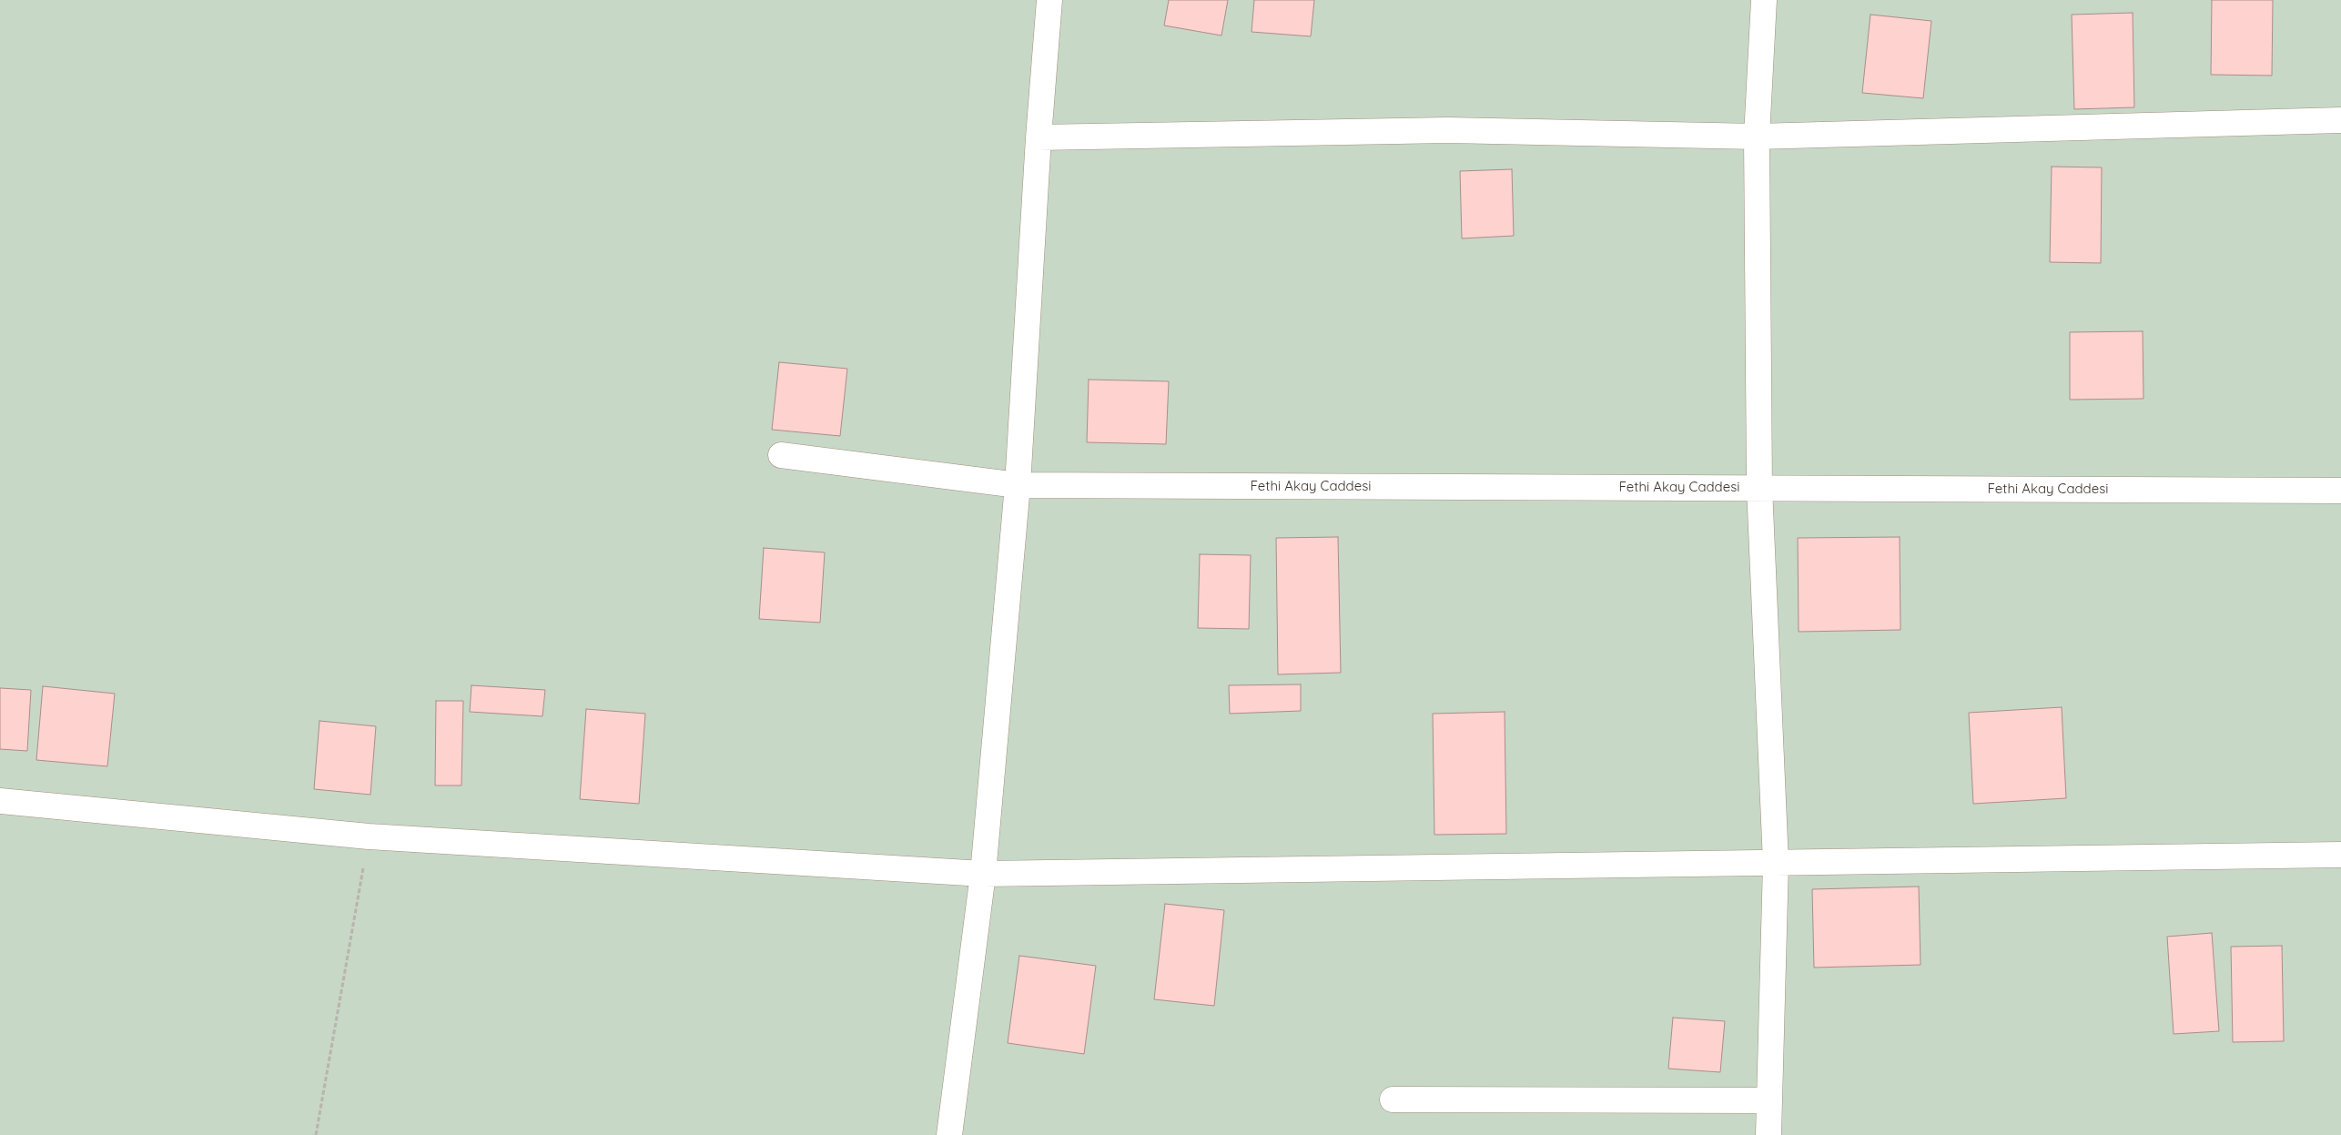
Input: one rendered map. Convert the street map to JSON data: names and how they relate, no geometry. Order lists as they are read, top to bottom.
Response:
{
  "streets": {
    "street": ["Fethi Akay Caddesi"]
  }
}
